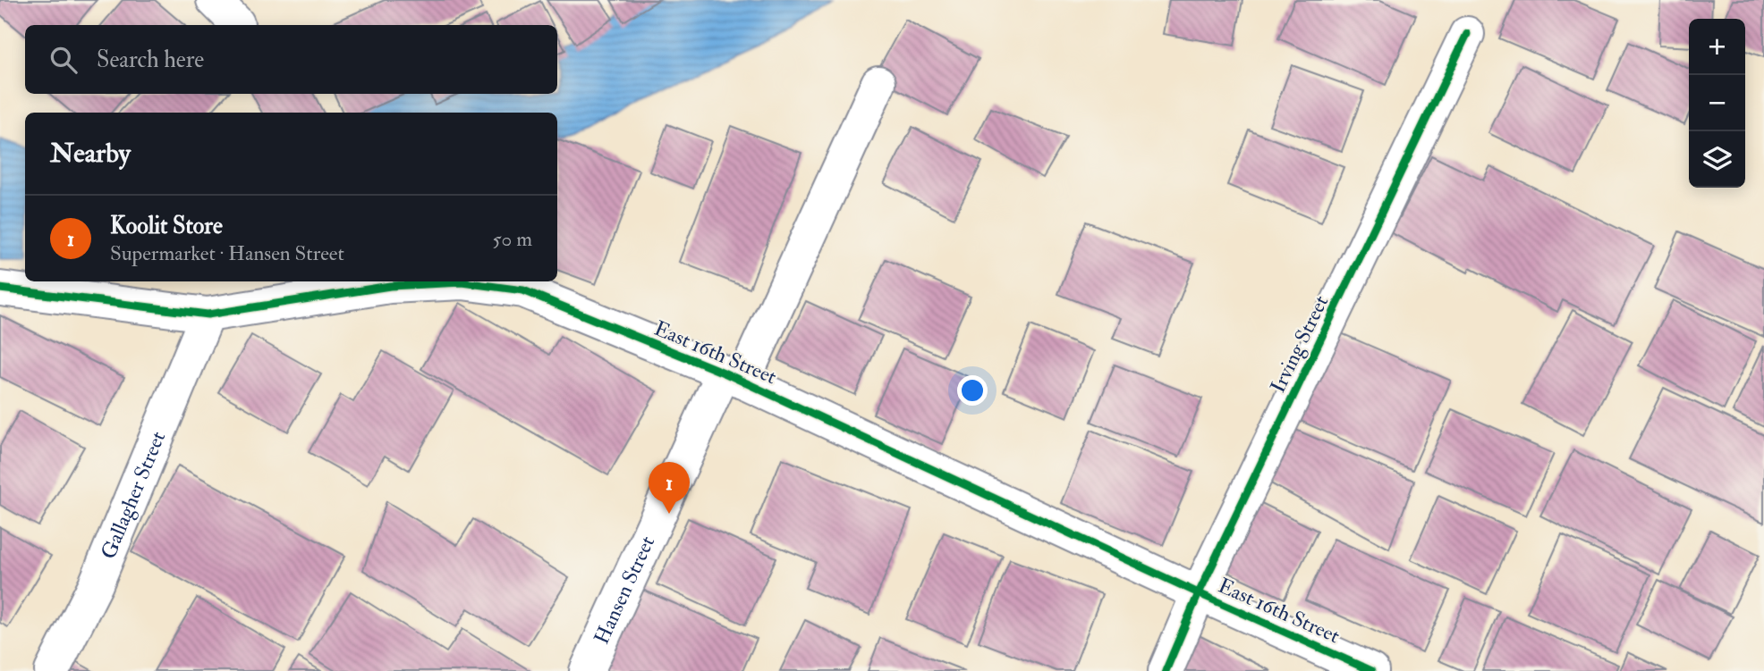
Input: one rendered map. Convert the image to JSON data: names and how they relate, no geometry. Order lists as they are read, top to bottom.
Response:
{
  "streets": {
    "street": [
      "Irving Street",
      "East 16th Street",
      "Gallagher Street",
      "Hansen Street"
    ]
  },
  "crossings": [
    ["Irving Street", "East 16th Street"],
    ["East 16th Street", "Gallagher Street"],
    ["East 16th Street", "Hansen Street"]
  ],
  "page": {
    "map_buttons": ["+", "−"],
    "search": "Search here",
    "heading": "Nearby",
    "list": [
      {
        "mark": "1",
        "name": "Koolit Store",
        "note": "Supermarket · Hansen Street",
        "value": "50 m"
      }
    ],
    "pins": "1"
  }
}
